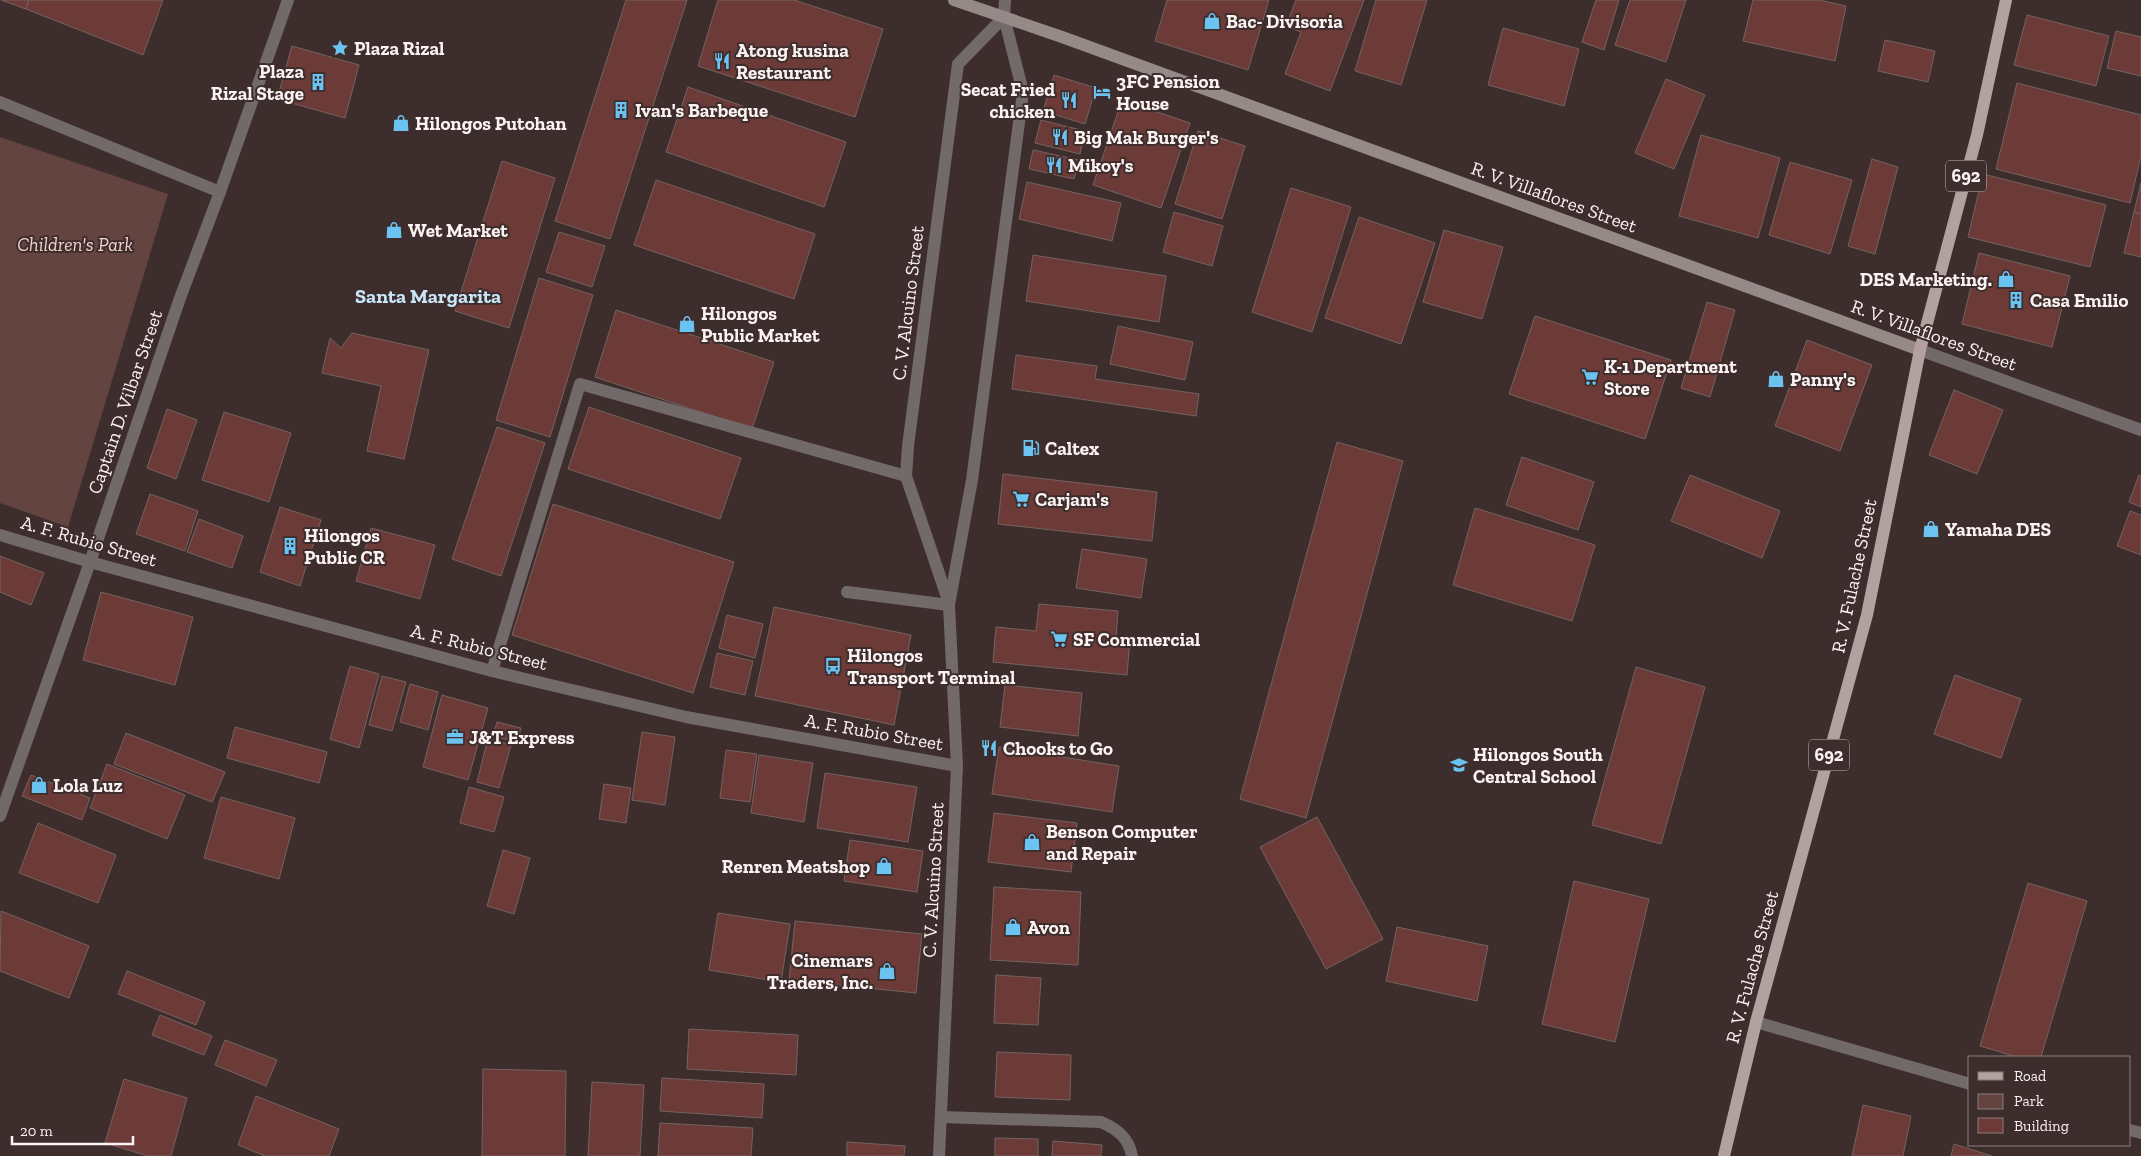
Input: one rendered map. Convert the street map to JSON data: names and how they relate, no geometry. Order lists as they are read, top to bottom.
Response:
{
  "streets": {
    "main road": ["692", "R. V. Villaflores Street", "R. V. Fulache Street"],
    "street": ["C. V. Alcuino Street", "Captain D. Vilbar Street", "A. F. Rubio Street"]
  },
  "crossings": [
    ["R. V. Villaflores Street", "C. V. Alcuino Street"],
    ["R. V. Villaflores Street", "R. V. Fulache Street"],
    ["C. V. Alcuino Street", "A. F. Rubio Street"],
    ["Captain D. Vilbar Street", "A. F. Rubio Street"]
  ],
  "districts": ["Santa Margarita"],
  "parks": ["Children's Park"],
  "places": {
    "shop": [
      "Bac- Divisoria",
      "Hilongos Putohan",
      "Wet Market",
      "DES Marketing.",
      "Hilongos Public Market",
      "Panny's",
      "Yamaha DES",
      "Lola Luz",
      "Benson Computer and Repair",
      "Renren Meatshop",
      "Avon",
      "Cinemars Traders, Inc."
    ],
    "place": ["Plaza Rizal"],
    "restaurant": [
      "Atong kusina Restaurant",
      "Secat Fried chicken",
      "Big Mak Burger's",
      "Mikoy's",
      "Chooks to Go"
    ],
    "building": [
      "Plaza Rizal Stage",
      "Ivan's Barbeque",
      "Casa Emilio",
      "Hilongos Public CR"
    ],
    "hotel": ["3FC Pension House"],
    "supermarket": ["K-1 Department Store", "Carjam's", "SF Commercial"],
    "fuel station": ["Caltex"],
    "bus stop": ["Hilongos Transport Terminal"],
    "office": ["J&T Express"],
    "school or university": ["Hilongos South Central School"]
  },
  "legend": ["Road", "Park", "Building"],
  "scale_bar": "20 m"
}
